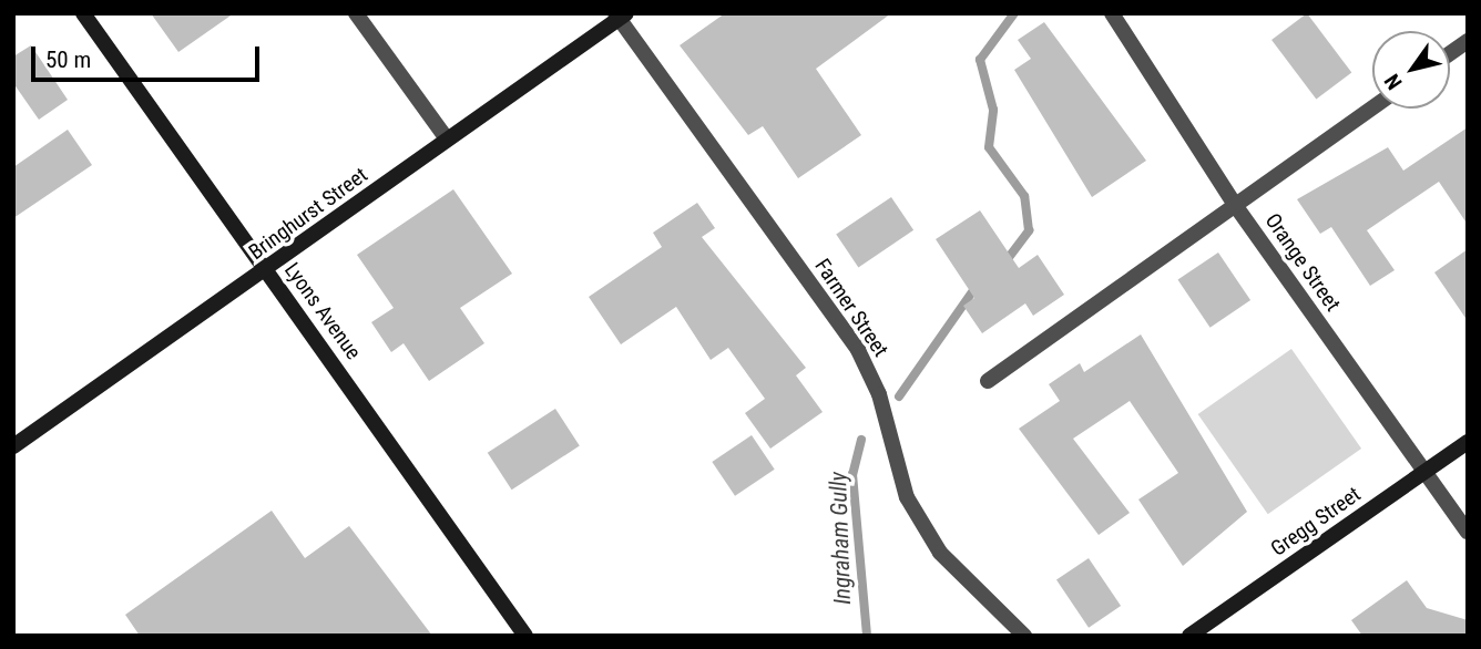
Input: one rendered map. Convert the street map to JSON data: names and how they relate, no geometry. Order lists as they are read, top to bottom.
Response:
{
  "streets": {
    "street": [
      "Bringhurst Street",
      "Orange Street",
      "Farmer Street",
      "Lyons Avenue",
      "Gregg Street"
    ]
  },
  "crossings": [
    ["Bringhurst Street", "Farmer Street"],
    ["Bringhurst Street", "Lyons Avenue"],
    ["Orange Street", "Gregg Street"]
  ],
  "water": ["Ingraham Gully"],
  "scale_bar": "50 m",
  "north": "bottom left"
}
